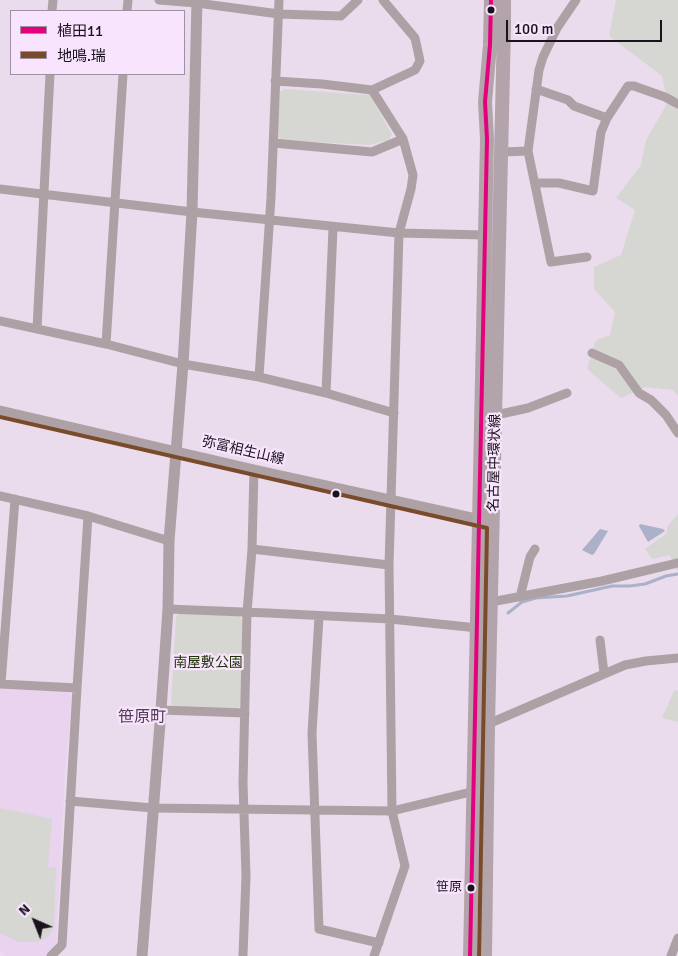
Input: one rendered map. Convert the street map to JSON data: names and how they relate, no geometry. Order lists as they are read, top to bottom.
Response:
{
  "streets": {
    "main road": ["名古屋中環状線"],
    "street": ["弥富相生山線"]
  },
  "crossings": [
    ["弥富相生山線", "名古屋中環状線"]
  ],
  "districts": ["笹原町"],
  "parks": ["南屋敷公園"],
  "places": ["笹原"],
  "lines": ["transit line 植田11", "transit line 地鳴.瑞"],
  "legend": ["植田11", "地鳴.瑞"],
  "scale_bar": "100 m",
  "north": "top left"
}
